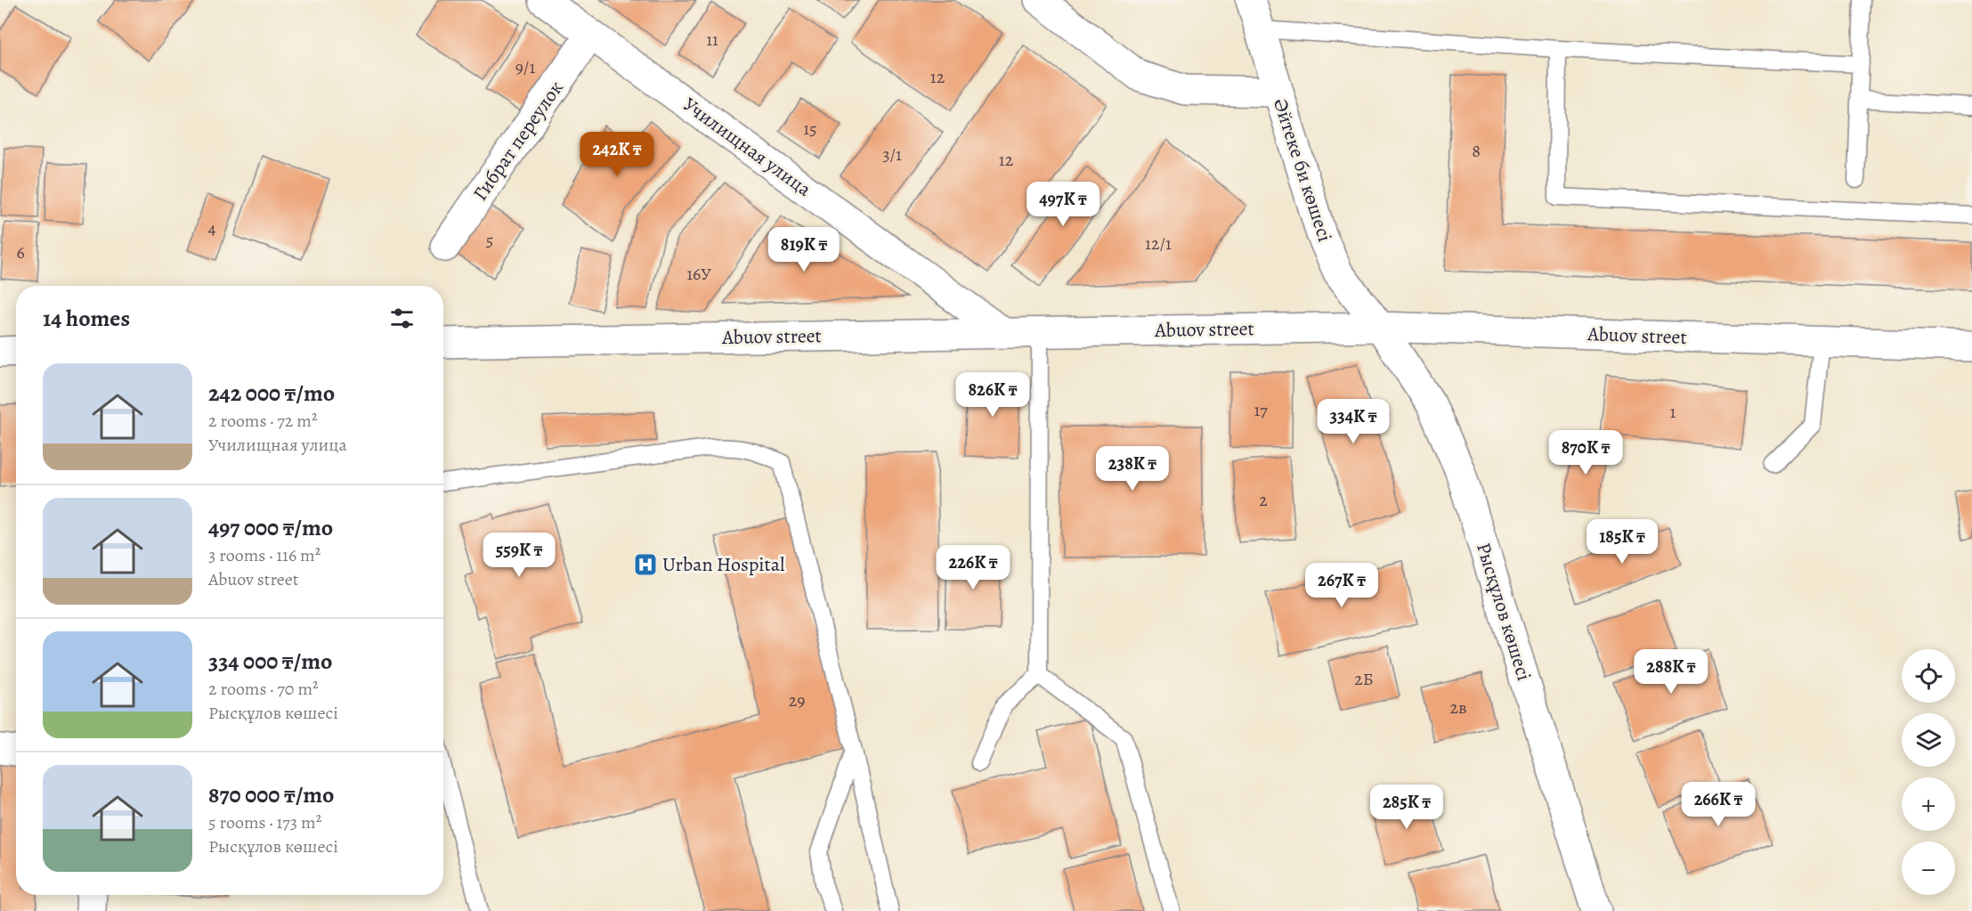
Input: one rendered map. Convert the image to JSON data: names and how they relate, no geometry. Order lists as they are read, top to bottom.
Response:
{
  "streets": {
    "street": [
      "Гибрат переулок",
      "Училищная улица",
      "Әйтеке би көшесі",
      "Abuov street",
      "Рысқұлов көшесі"
    ]
  },
  "crossings": [
    ["Гибрат переулок", "Училищная улица"],
    ["Училищная улица", "Abuov street"],
    ["Әйтеке би көшесі", "Abuov street"],
    ["Әйтеке би көшесі", "Рысқұлов көшесі"],
    ["Abuov street", "Рысқұлов көшесі"]
  ],
  "places": {
    "hospital": ["Urban Hospital"]
  },
  "house_numbers": [
    "11",
    "9/1",
    "12",
    "15",
    "8",
    "3/1",
    "12",
    "4",
    "5",
    "12/1",
    "6",
    "16У",
    "17",
    "1",
    "2",
    "2Б",
    "29",
    "2в"
  ],
  "page": {
    "price": [
      "242K ₸",
      "497K ₸",
      "819K ₸",
      "826K ₸",
      "334K ₸",
      "870K ₸",
      "238K ₸",
      "185K ₸",
      "559K ₸",
      "226K ₸",
      "267K ₸",
      "288K ₸",
      "266K ₸",
      "285K ₸"
    ],
    "heading": "14 homes",
    "list": [
      {
        "name": "242 000 ₸/mo",
        "note": "2 rooms · 72 m² · Училищная улица"
      },
      {
        "name": "497 000 ₸/mo",
        "note": "3 rooms · 116 m² · Abuov street"
      },
      {
        "name": "334 000 ₸/mo",
        "note": "2 rooms · 70 m² · Рысқұлов көшесі"
      },
      {
        "name": "870 000 ₸/mo",
        "note": "5 rooms · 173 m² · Рысқұлов көшесі"
      }
    ],
    "map_buttons": ["+", "−"]
  }
}
